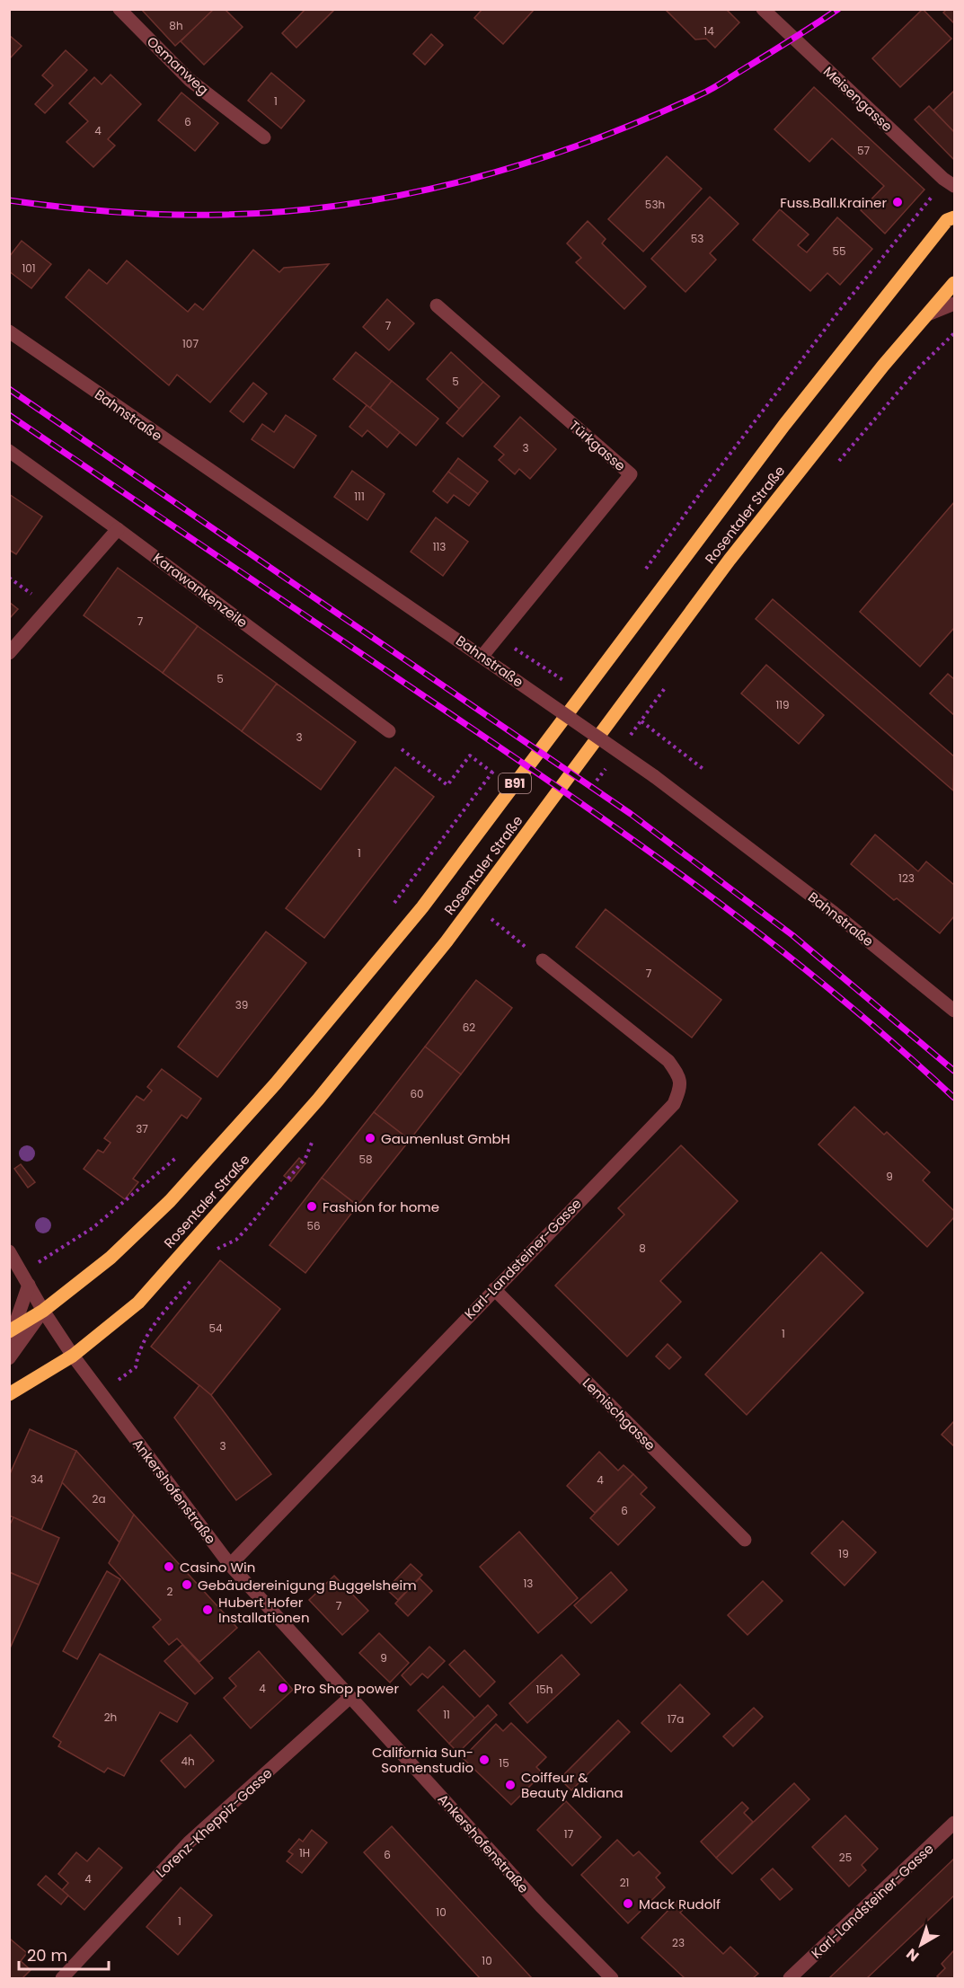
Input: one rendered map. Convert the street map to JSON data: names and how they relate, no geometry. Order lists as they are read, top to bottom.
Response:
{
  "streets": {
    "main road": ["Rosentaler Straße", "B91"],
    "street": [
      "Osmanweg",
      "Meisengasse",
      "Bahnstraße",
      "Türkgasse",
      "Karawankenzeile",
      "Karl-Landsteiner-Gasse",
      "Lemischgasse",
      "Ankershofenstraße",
      "Lorenz-Kheppiz-Gasse"
    ]
  },
  "crossings": [
    ["Bahnstraße", "Türkgasse"],
    ["Rosentaler Straße", "Ankershofenstraße"],
    ["Karl-Landsteiner-Gasse", "Lemischgasse"],
    ["Karl-Landsteiner-Gasse", "Ankershofenstraße"],
    ["Ankershofenstraße", "Lorenz-Kheppiz-Gasse"]
  ],
  "places": [
    "Fuss.Ball.Krainer",
    "Gaumenlust GmbH",
    "Fashion for home",
    "Casino Win",
    "Gebäudereinigung Buggelsheim",
    "Hubert Hofer Installationen",
    "Pro Shop power",
    "California Sun- Sonnenstudio",
    "Coiffeur & Beauty Aldiana",
    "Mack Rudolf"
  ],
  "house_numbers": [
    "8h",
    "14",
    "1",
    "6",
    "4",
    "57",
    "53h",
    "53",
    "55",
    "101",
    "7",
    "107",
    "5",
    "3",
    "111",
    "113",
    "7",
    "5",
    "119",
    "3",
    "1",
    "123",
    "7",
    "39",
    "62",
    "60",
    "37",
    "58",
    "9",
    "56",
    "8",
    "54",
    "1",
    "3",
    "34",
    "4",
    "2a",
    "6",
    "19",
    "13",
    "2",
    "7",
    "9",
    "4",
    "15h",
    "11",
    "2h",
    "17a",
    "4h",
    "15",
    "17",
    "1H",
    "6",
    "25",
    "4",
    "21",
    "10",
    "1",
    "23",
    "10"
  ],
  "scale_bar": "20 m",
  "north": "bottom left"
}
